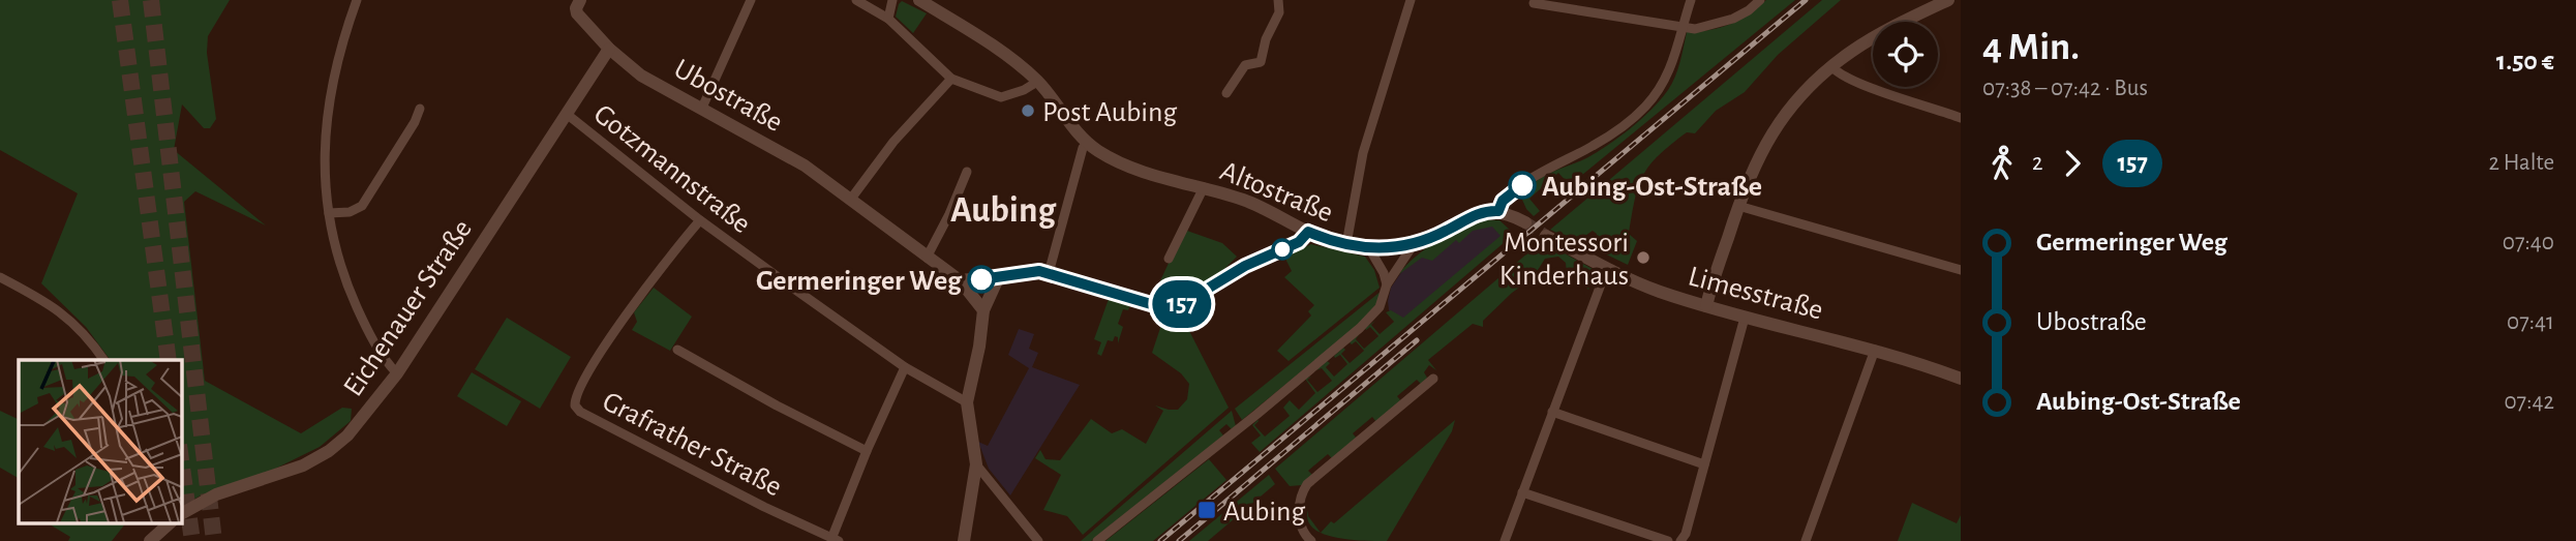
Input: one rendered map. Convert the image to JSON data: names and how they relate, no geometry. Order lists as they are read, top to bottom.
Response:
{
  "streets": {
    "street": [
      "Ubostraße",
      "Gotzmannstraße",
      "Altostraße",
      "Limesstraße",
      "Eichenauer Straße",
      "Grafrather Straße"
    ]
  },
  "crossings": [
    ["Ubostraße", "Eichenauer Straße"],
    ["Gotzmannstraße", "Eichenauer Straße"],
    ["Gotzmannstraße", "Grafrather Straße"]
  ],
  "districts": ["Aubing"],
  "places": {
    "other": [
      "Post Aubing",
      "Aubing-Ost-Straße",
      "Montessori Kinderhaus",
      "Germeringer Weg"
    ],
    "transit": ["Aubing"]
  },
  "lines": ["bus line 157"],
  "page": {
    "on_map": "157",
    "heading": ["4 Min.", "07:38 – 07:42 · Bus", "1.50 €"],
    "legs": ["2", "157", "2 Halte"],
    "list": [
      {
        "name": "Germeringer Weg",
        "value": "07:40"
      },
      {
        "name": "Ubostraße",
        "value": "07:41"
      },
      {
        "name": "Aubing-Ost-Straße",
        "value": "07:42"
      }
    ]
  }
}
